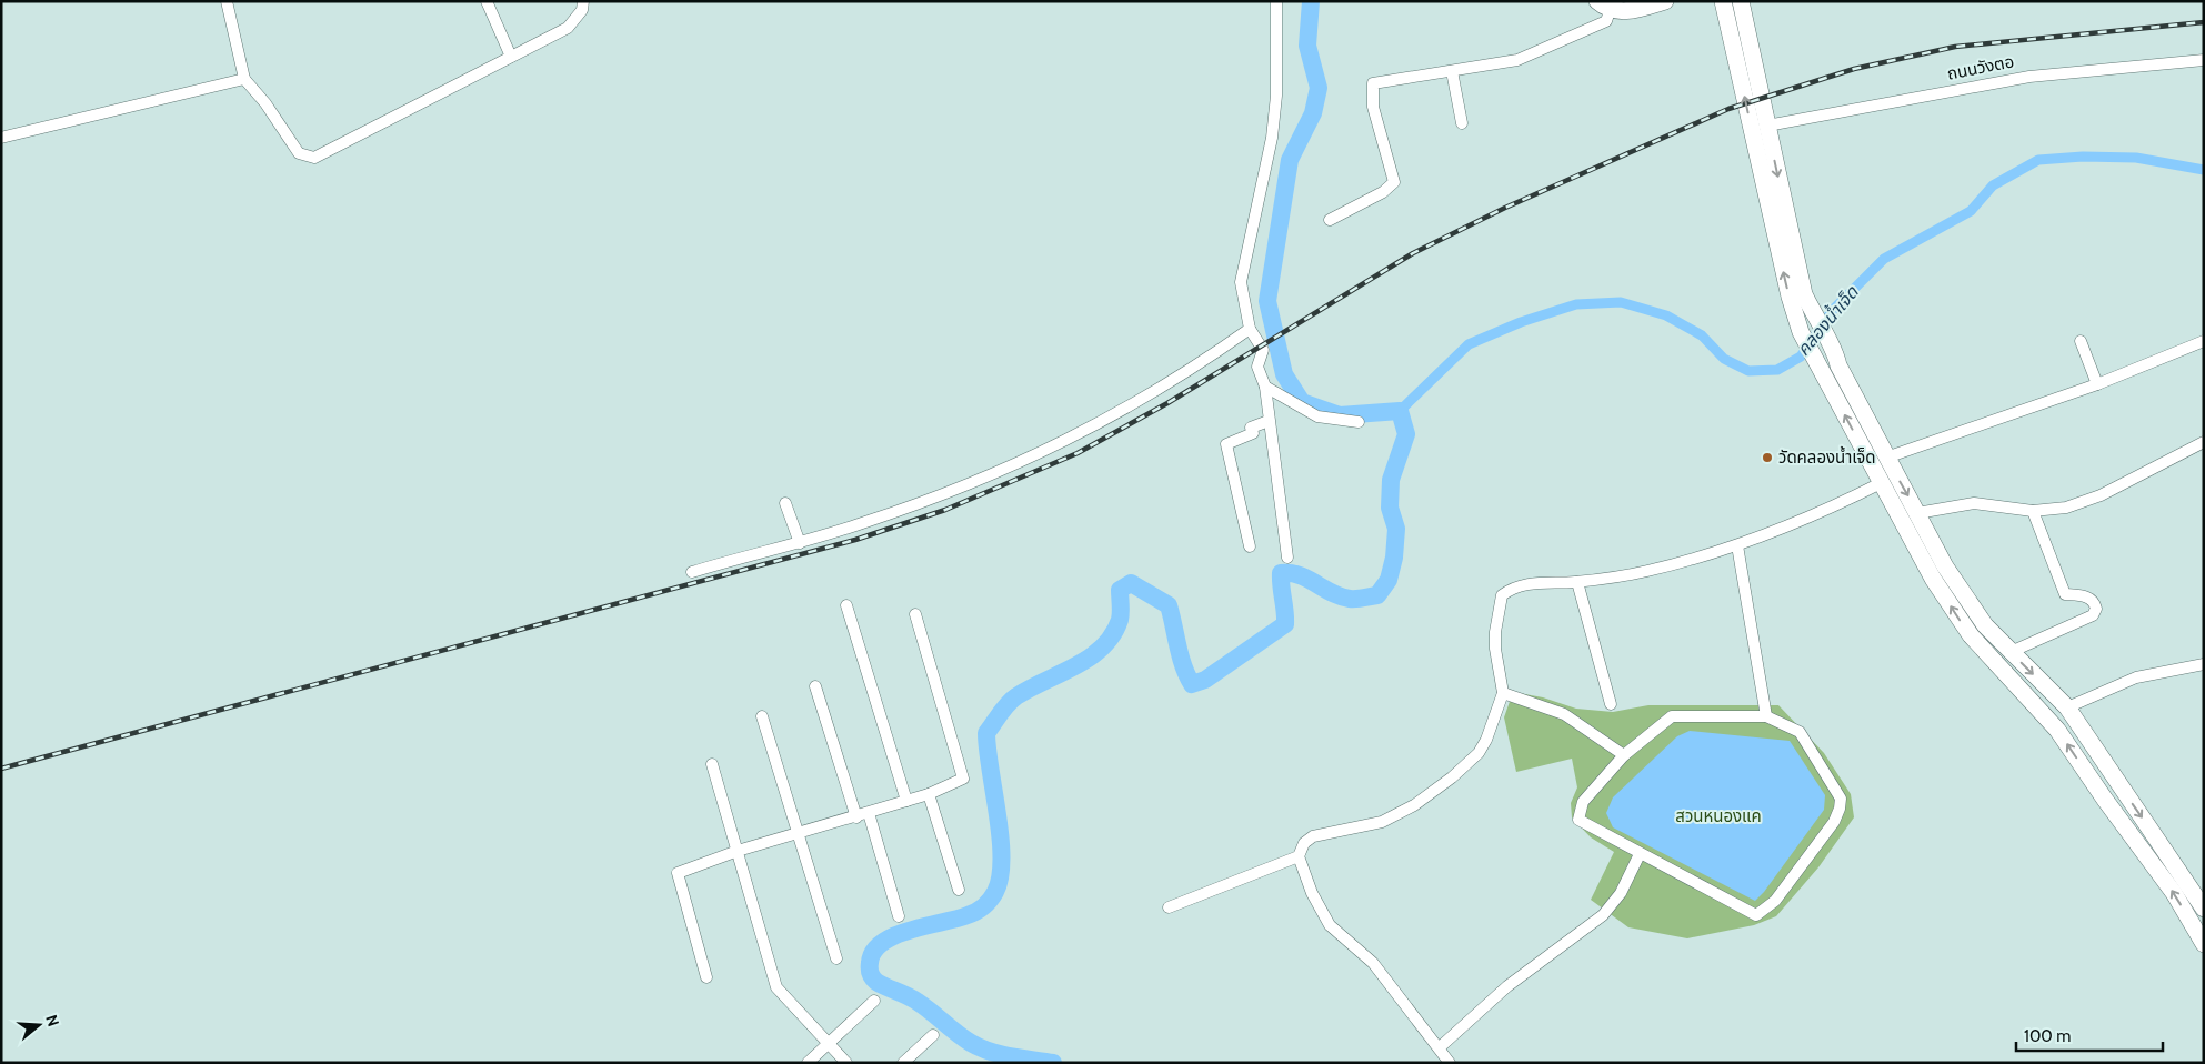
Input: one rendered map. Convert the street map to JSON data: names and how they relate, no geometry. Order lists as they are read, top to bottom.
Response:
{
  "streets": {
    "street": ["ถนนวังตอ"]
  },
  "water": ["คลองน้ำเจ็ด"],
  "parks": ["สวนหนองแค"],
  "places": ["วัดคลองน้ำเจ็ด"],
  "scale_bar": "100 m",
  "north": "right"
}
